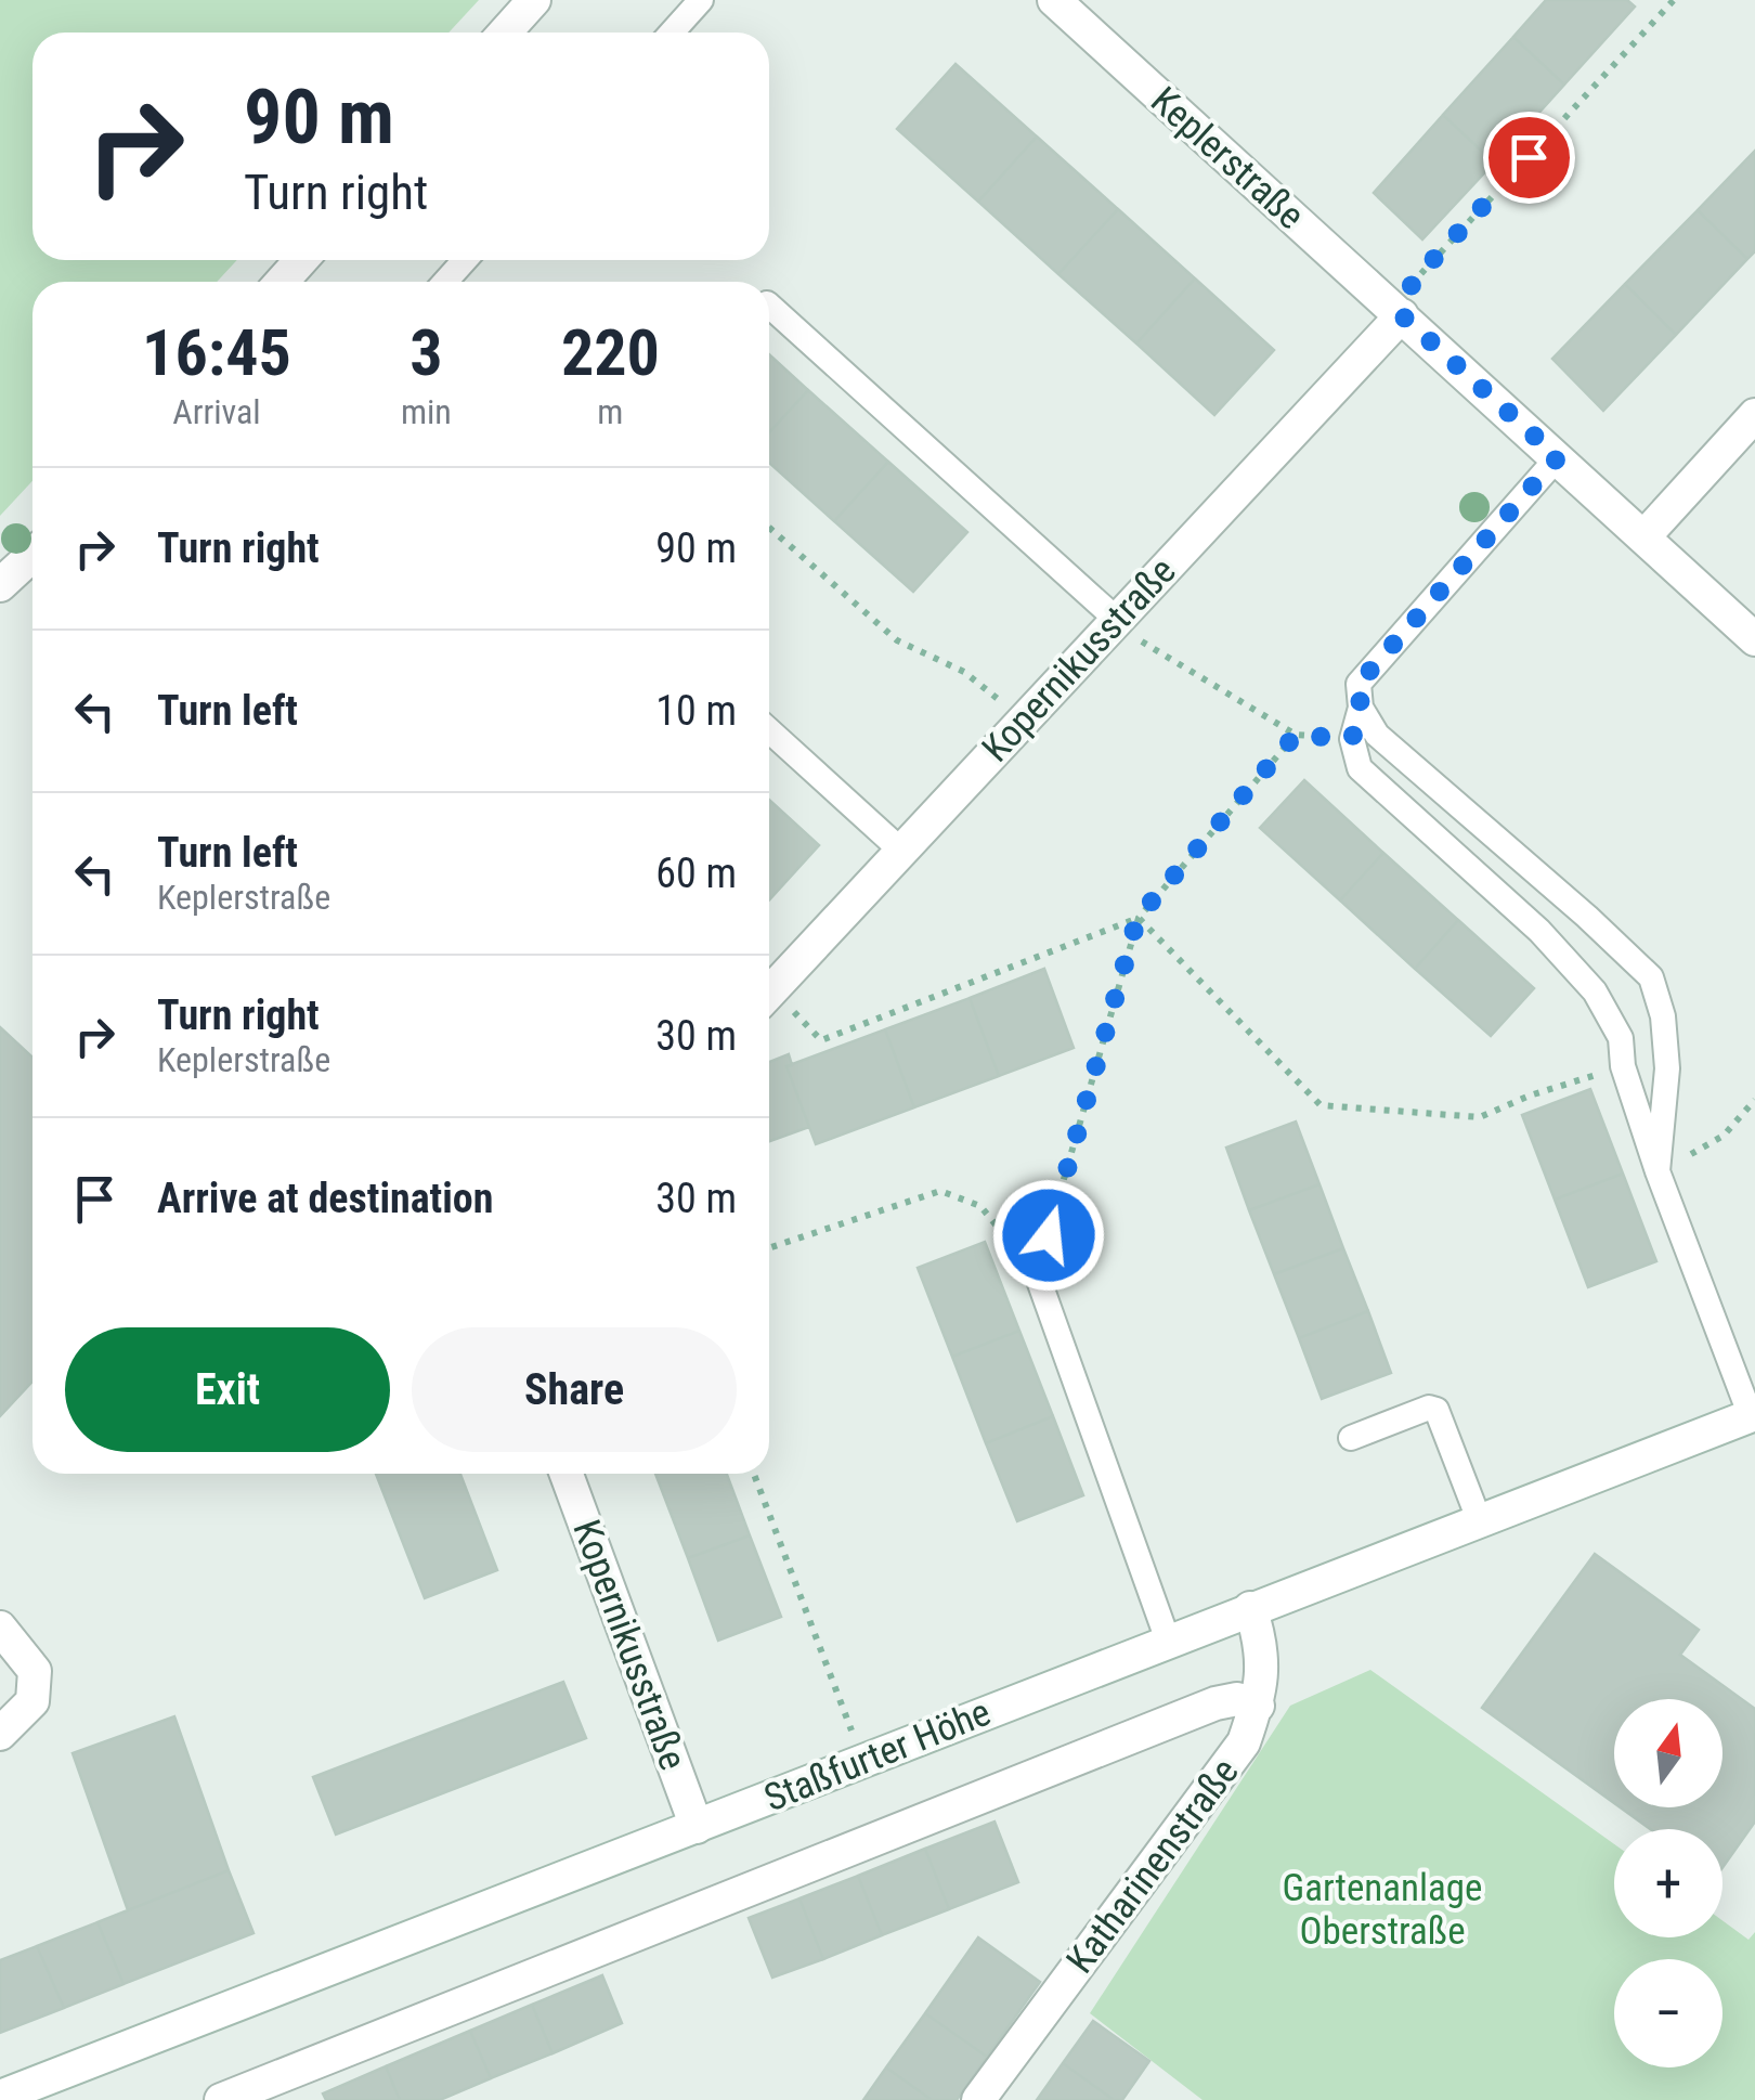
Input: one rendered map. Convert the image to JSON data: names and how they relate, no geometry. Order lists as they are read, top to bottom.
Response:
{
  "streets": {
    "street": [
      "Keplerstraße",
      "Kopernikusstraße",
      "Staßfurter Höhe",
      "Katharinenstraße"
    ]
  },
  "crossings": [
    ["Keplerstraße", "Kopernikusstraße"],
    ["Kopernikusstraße", "Staßfurter Höhe"],
    ["Staßfurter Höhe", "Katharinenstraße"]
  ],
  "parks": ["Gartenanlage Oberstraße"],
  "north": "top",
  "page": {
    "turn": ["90 m", "Turn right"],
    "eta": [
      "16:45",
      "Arrival",
      "3",
      "min",
      "220",
      "m"
    ],
    "list": [
      {
        "name": "Turn right",
        "value": "90 m"
      },
      {
        "name": "Turn left",
        "value": "10 m"
      },
      {
        "name": "Turn left",
        "note": "Keplerstraße",
        "value": "60 m"
      },
      {
        "name": "Turn right",
        "note": "Keplerstraße",
        "value": "30 m"
      },
      {
        "name": "Arrive at destination",
        "value": "30 m"
      }
    ],
    "buttons": ["Exit", "Share"],
    "map_buttons": ["+", "−"]
  }
}
